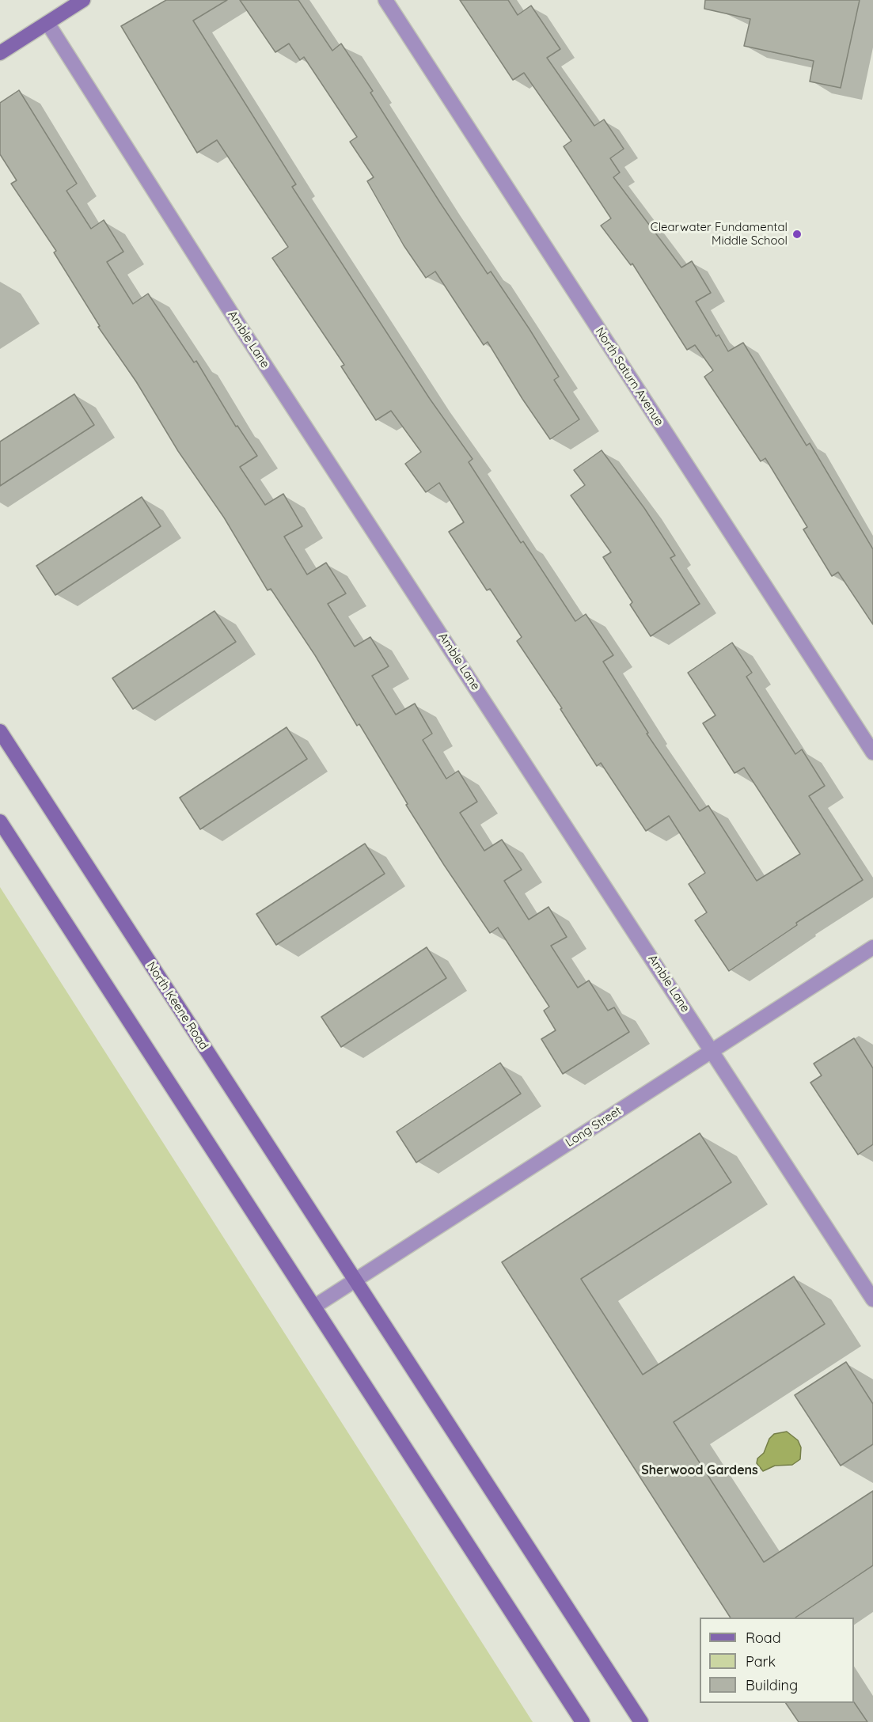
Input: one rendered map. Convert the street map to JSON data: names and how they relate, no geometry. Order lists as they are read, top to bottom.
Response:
{
  "streets": {
    "main road": ["North Keene Road"],
    "street": ["Amble Lane", "North Saturn Avenue", "Long Street"]
  },
  "crossings": [
    ["Amble Lane", "Long Street"],
    ["North Keene Road", "Long Street"]
  ],
  "districts": ["Sherwood Gardens"],
  "places": ["Clearwater Fundamental Middle School"],
  "legend": ["Road", "Park", "Building"]
}
